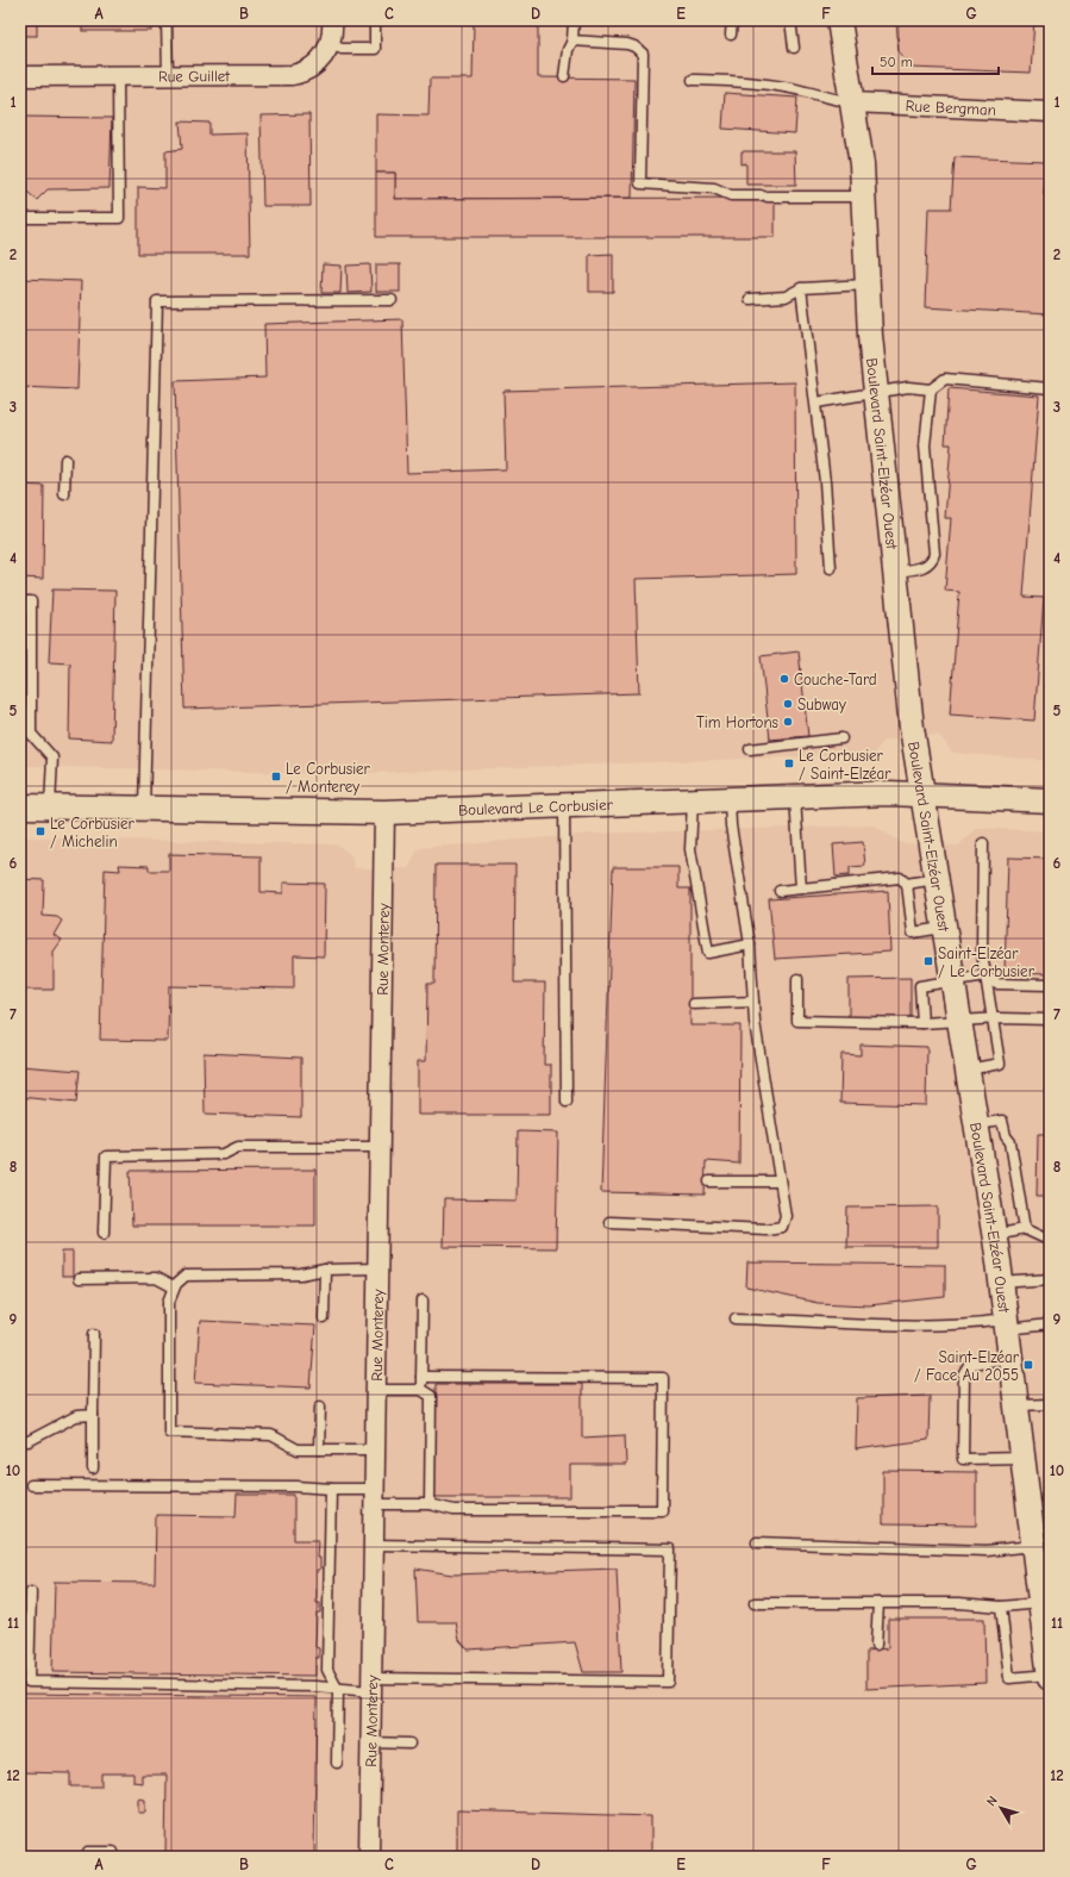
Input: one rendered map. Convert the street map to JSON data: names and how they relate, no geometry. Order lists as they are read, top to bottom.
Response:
{
  "streets": {
    "street": [
      "Rue Guillet",
      "Rue Bergman",
      "Boulevard Saint-Elzéar Ouest",
      "Boulevard Le Corbusier",
      "Rue Monterey"
    ]
  },
  "crossings": [
    ["Rue Bergman", "Boulevard Saint-Elzéar Ouest"],
    ["Boulevard Saint-Elzéar Ouest", "Boulevard Le Corbusier"],
    ["Boulevard Le Corbusier", "Rue Monterey"]
  ],
  "places": {
    "other": ["Couche-Tard", "Subway", "Tim Hortons"],
    "transit": [
      "Le Corbusier / Saint-Elzéar",
      "Le Corbusier / Monterey",
      "Le Corbusier / Michelin",
      "Saint-Elzéar / Le Corbusier",
      "Saint-Elzéar / Face Au 2055"
    ]
  },
  "scale_bar": "50 m",
  "north": "top left",
  "grid": {
    "columns": [
      "A",
      "B",
      "C",
      "D",
      "E",
      "F",
      "G"
    ],
    "rows": [
      "1",
      "2",
      "3",
      "4",
      "5",
      "6",
      "7",
      "8",
      "9",
      "10",
      "11",
      "12"
    ]
  }
}
